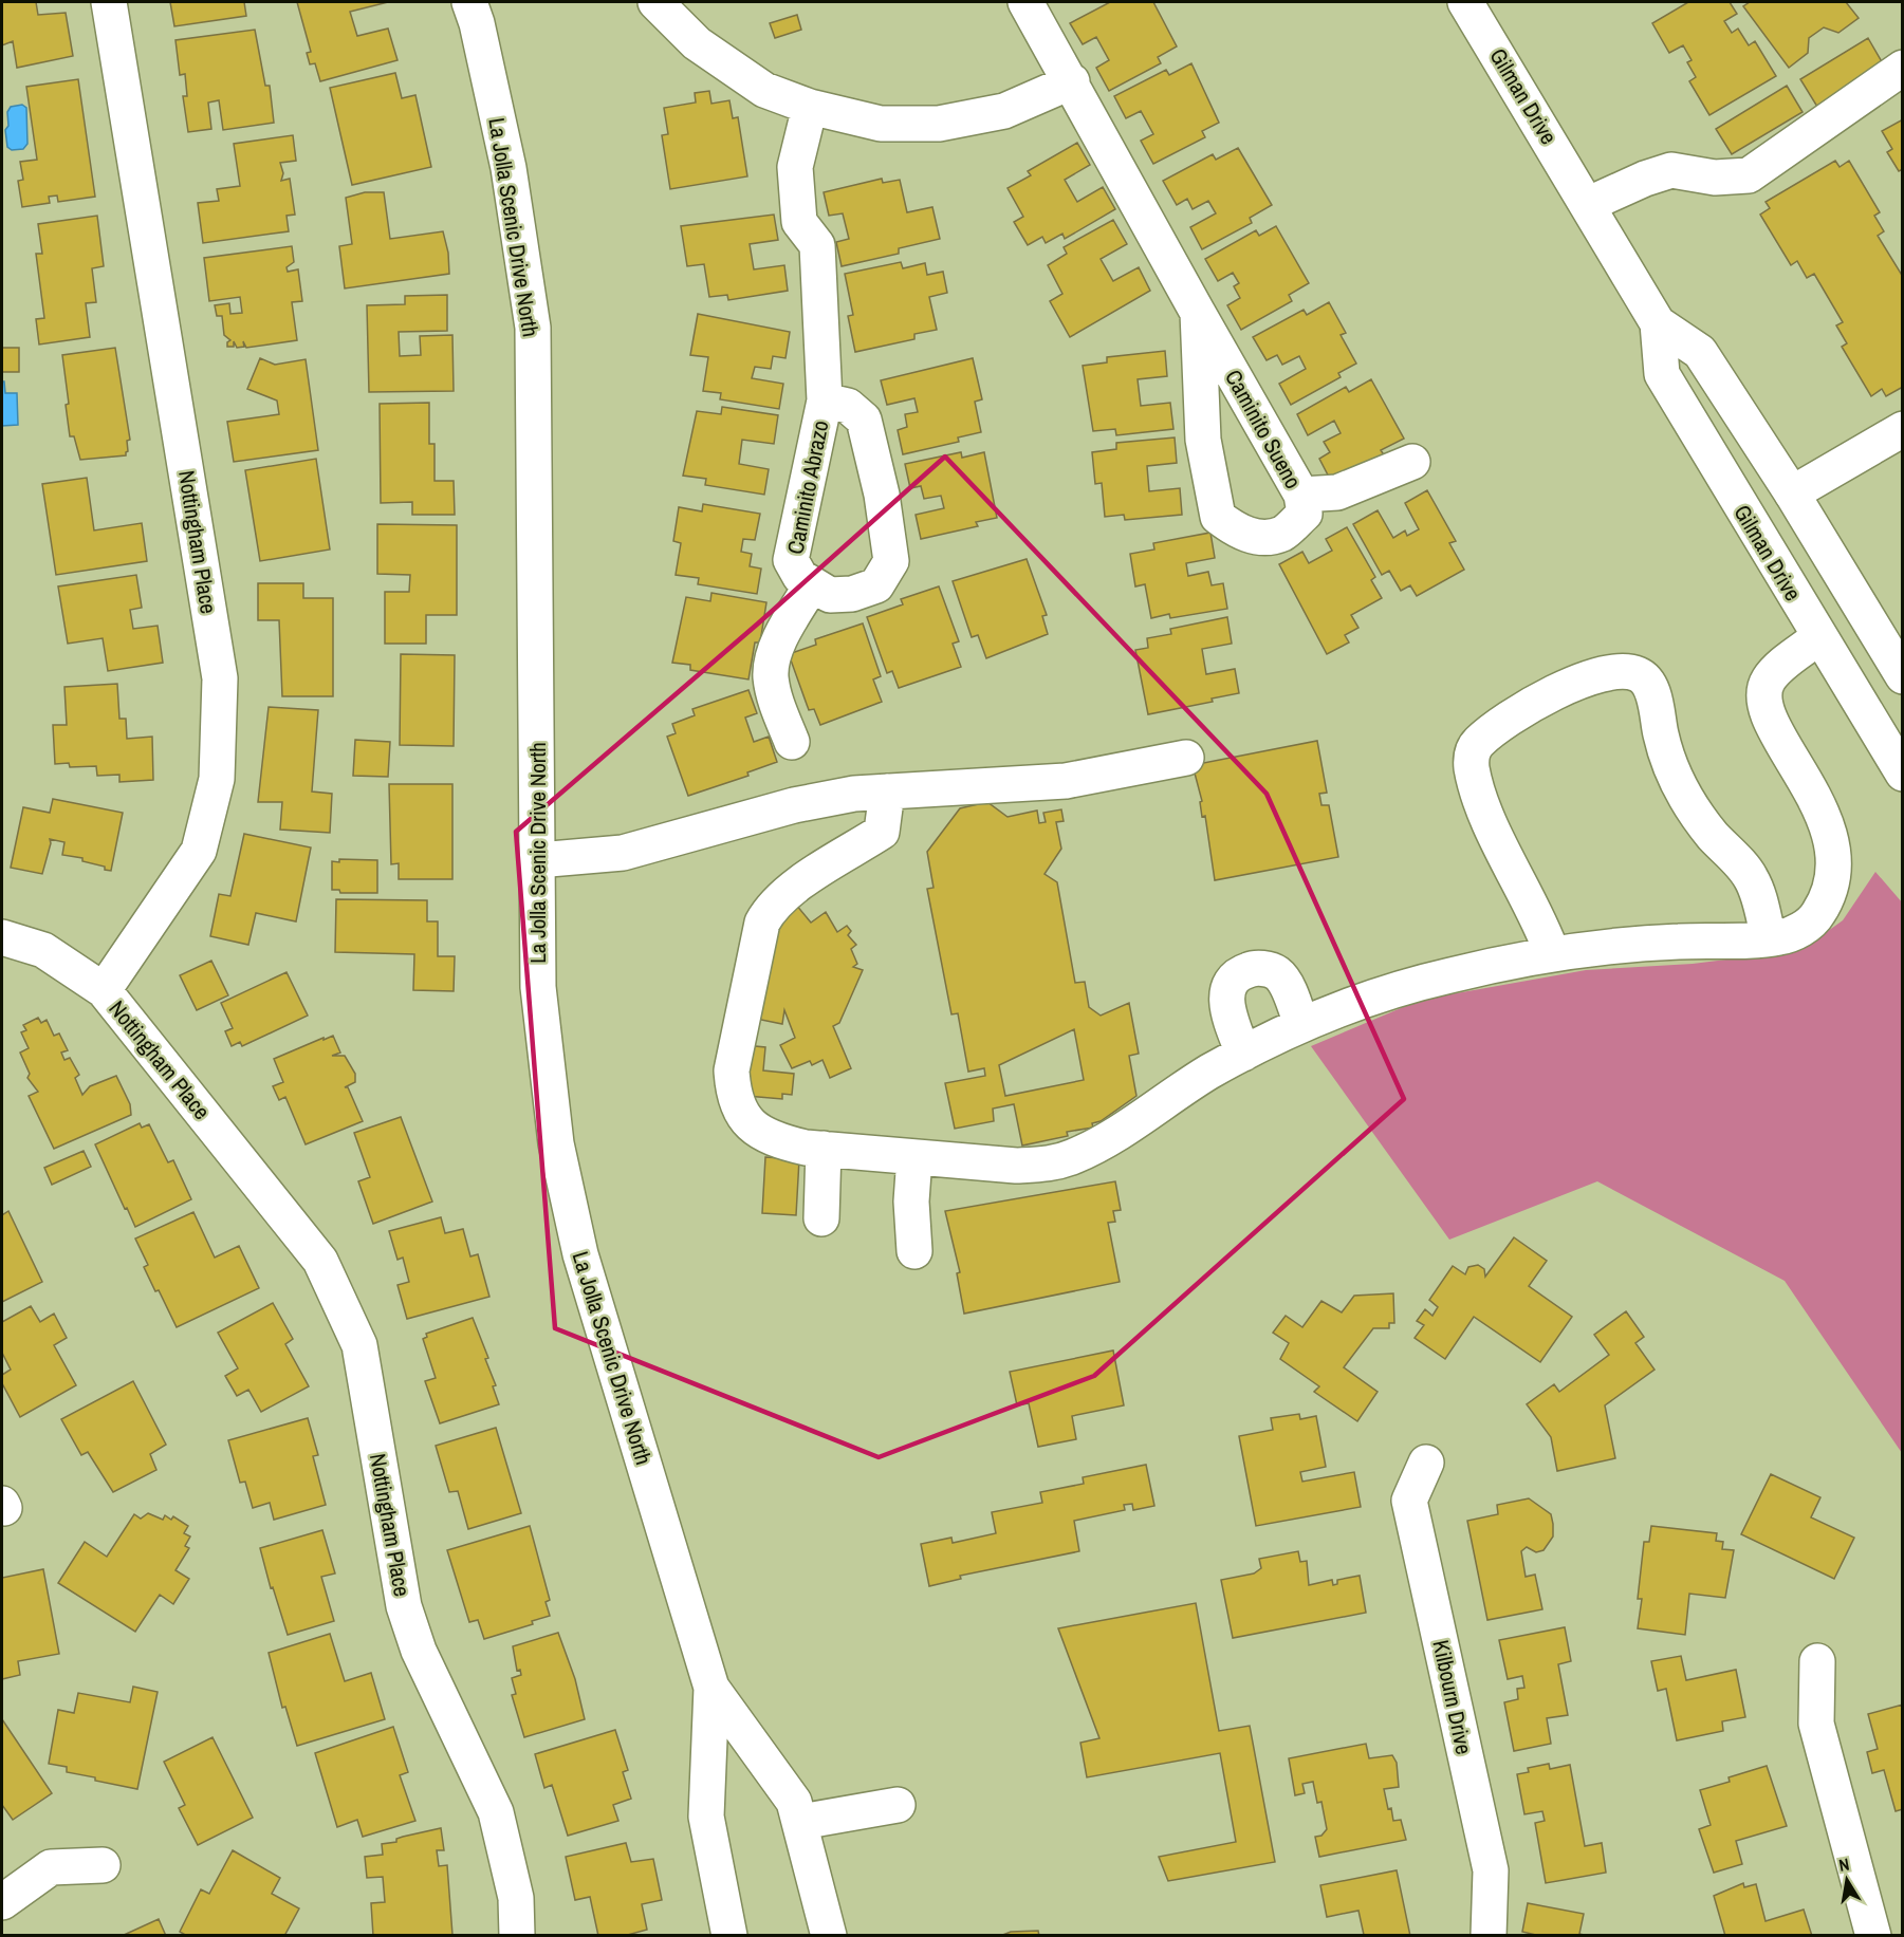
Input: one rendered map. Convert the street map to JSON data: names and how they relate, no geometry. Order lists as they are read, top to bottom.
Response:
{
  "streets": {
    "street": [
      "Gilman Drive",
      "La Jolla Scenic Drive North",
      "Caminito Sueno",
      "Caminito Abrazo",
      "Nottingham Place",
      "Kilbourn Drive"
    ]
  },
  "north": "top"
}
